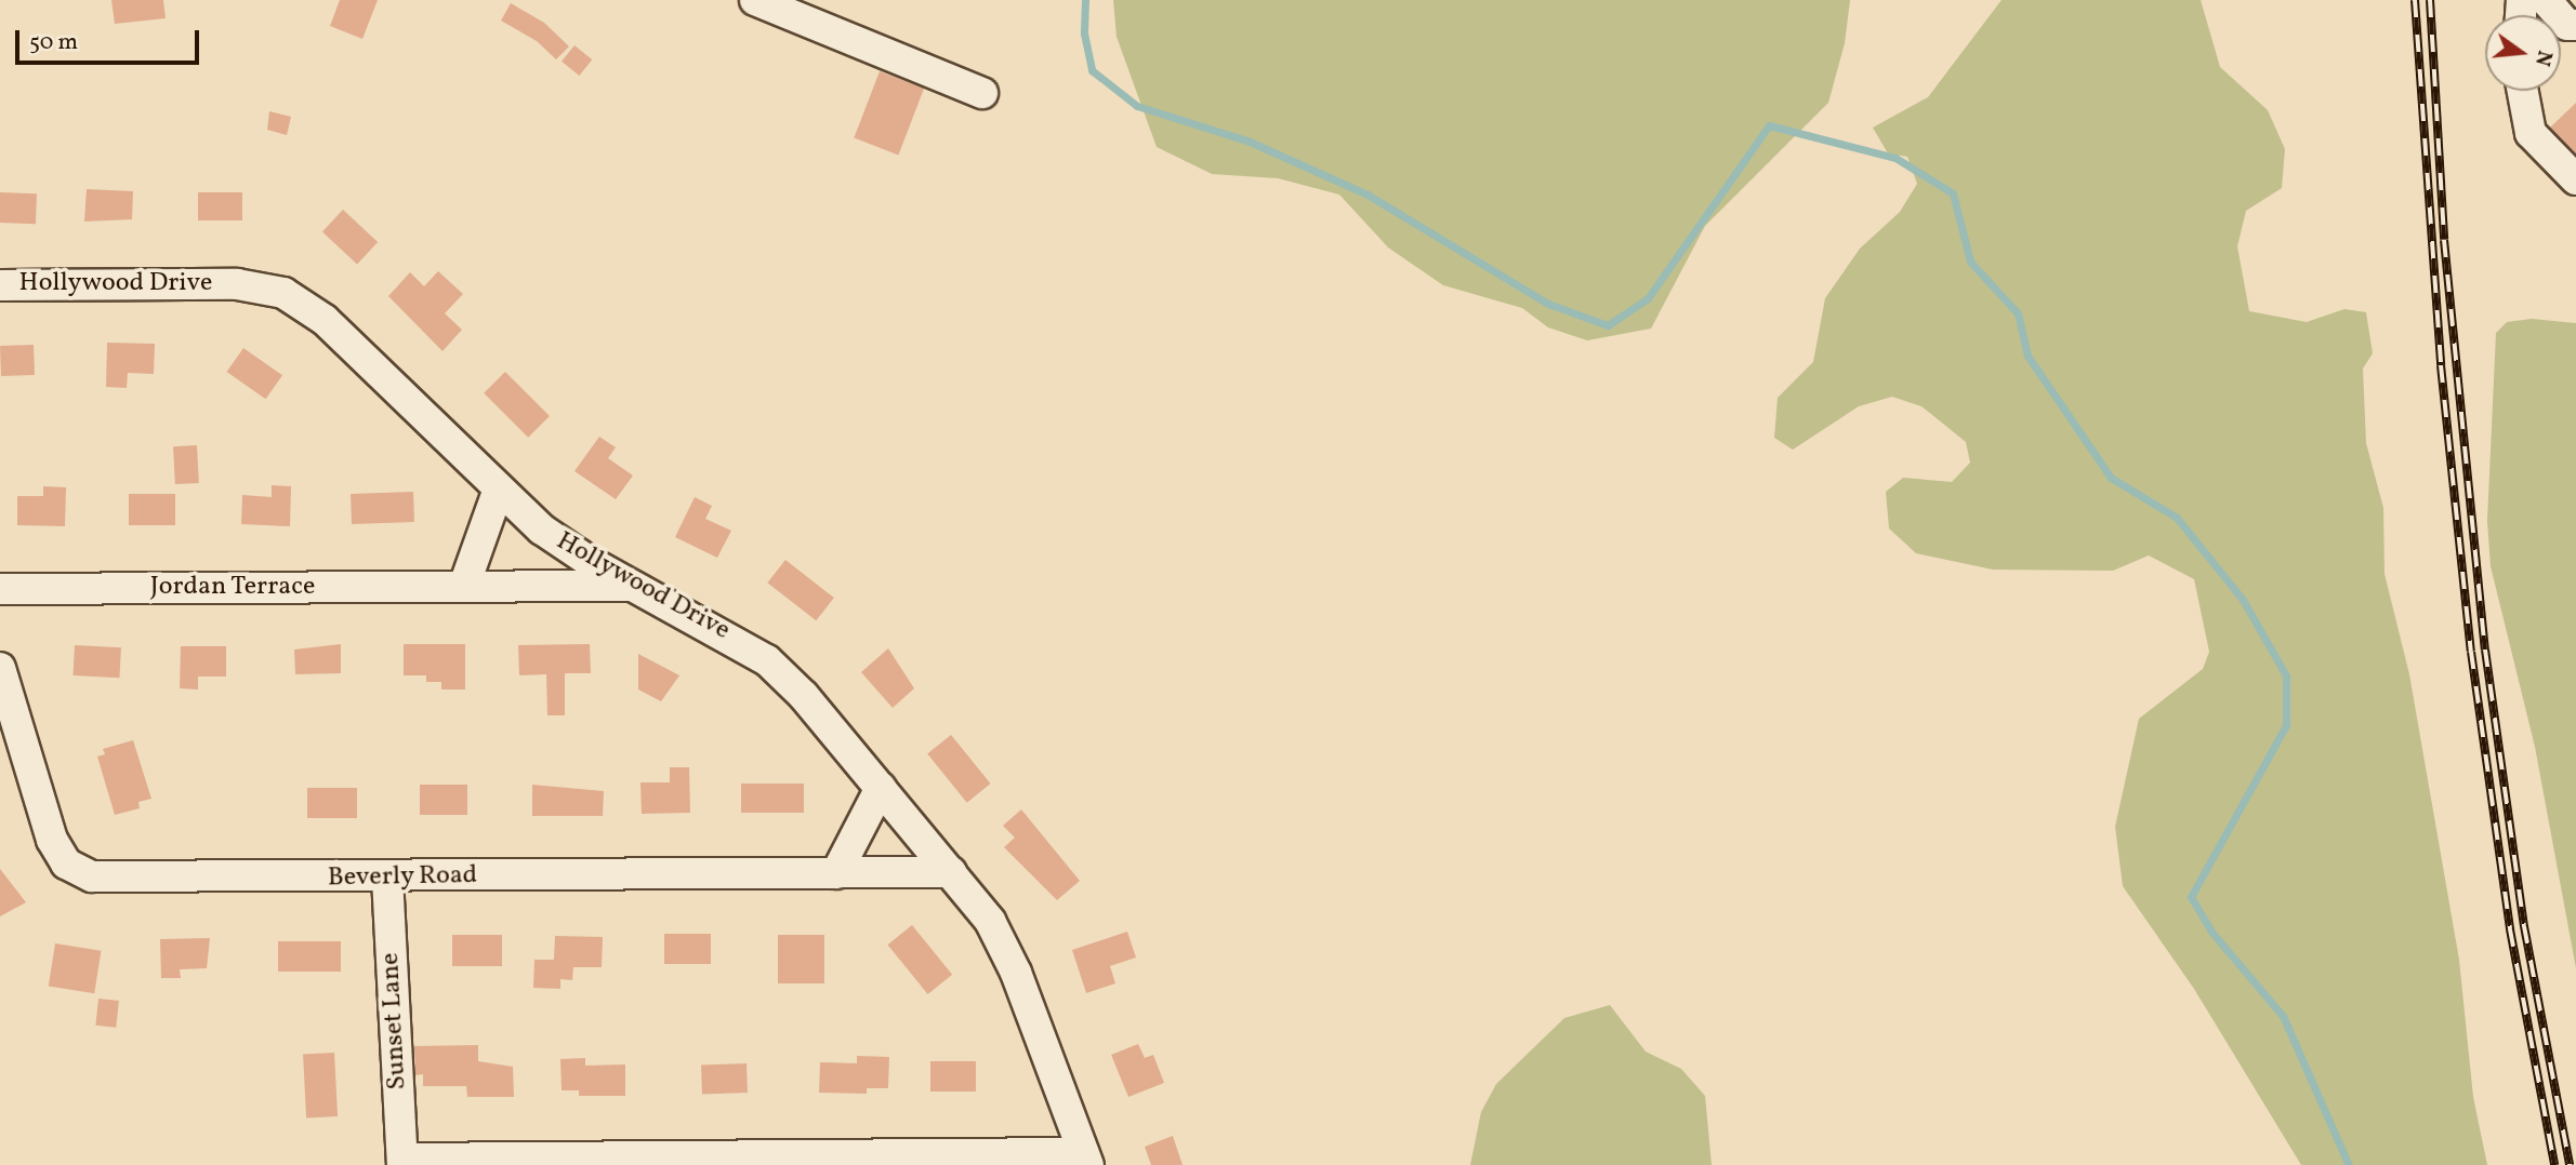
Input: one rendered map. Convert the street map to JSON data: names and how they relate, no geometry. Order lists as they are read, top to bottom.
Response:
{
  "streets": {
    "street": [
      "Hollywood Drive",
      "Jordan Terrace",
      "Beverly Road",
      "Sunset Lane"
    ]
  },
  "crossings": [
    ["Hollywood Drive", "Jordan Terrace"],
    ["Hollywood Drive", "Beverly Road"],
    ["Beverly Road", "Sunset Lane"]
  ],
  "scale_bar": "50 m",
  "north": "right"
}
